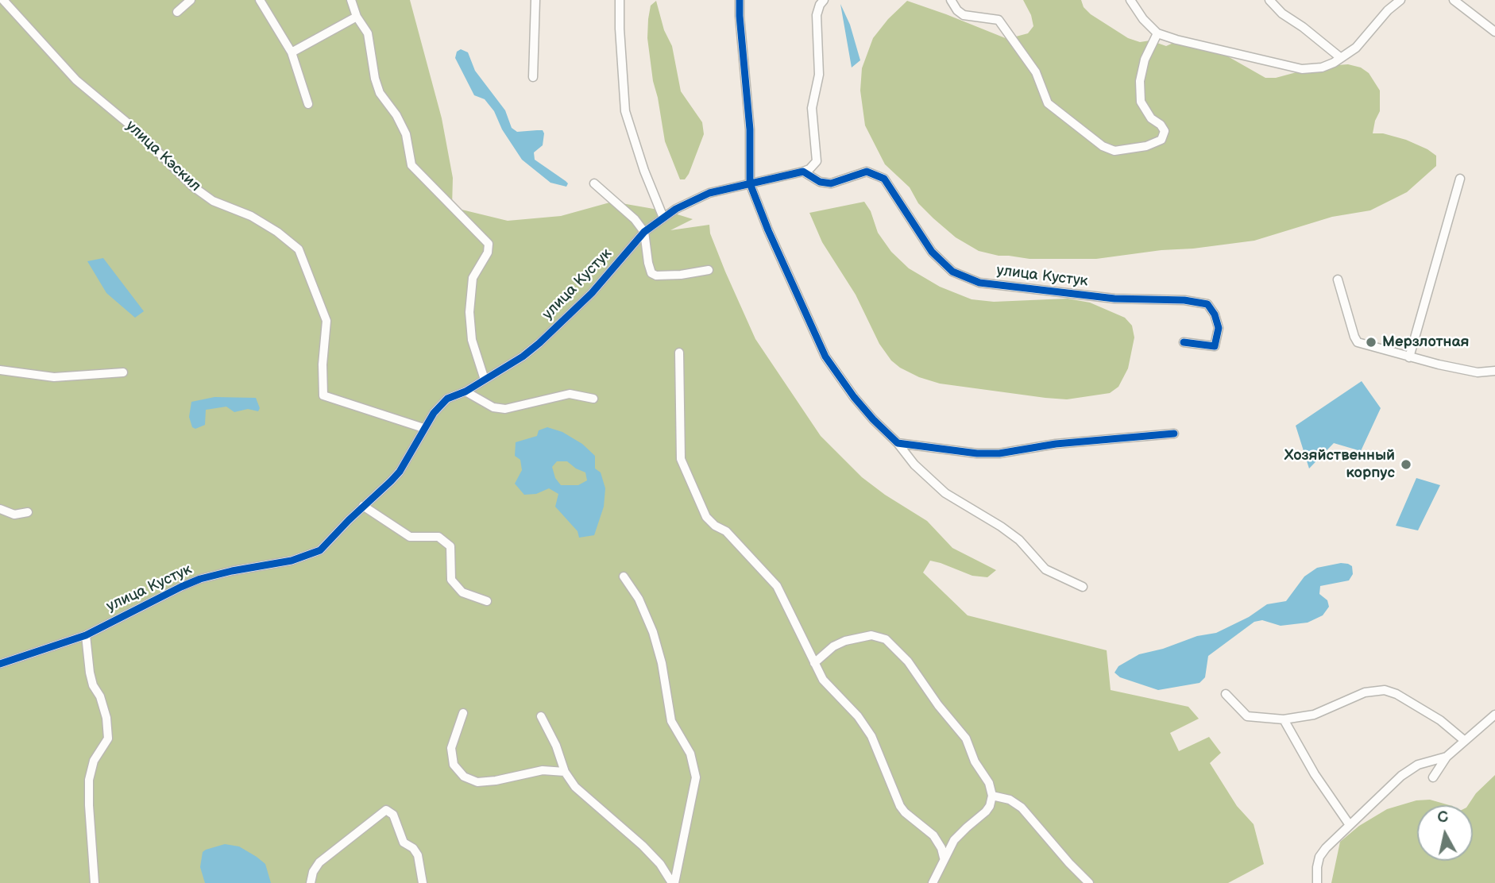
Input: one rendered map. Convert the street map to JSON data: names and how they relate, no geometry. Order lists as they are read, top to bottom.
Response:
{
  "streets": {
    "street": ["улица Кэскил", "улица Кустук"]
  },
  "crossings": [
    ["улица Кэскил", "улица Кустук"]
  ],
  "places": ["Мерзлотная", "Хозяйственный корпус"],
  "north": "top"
}
